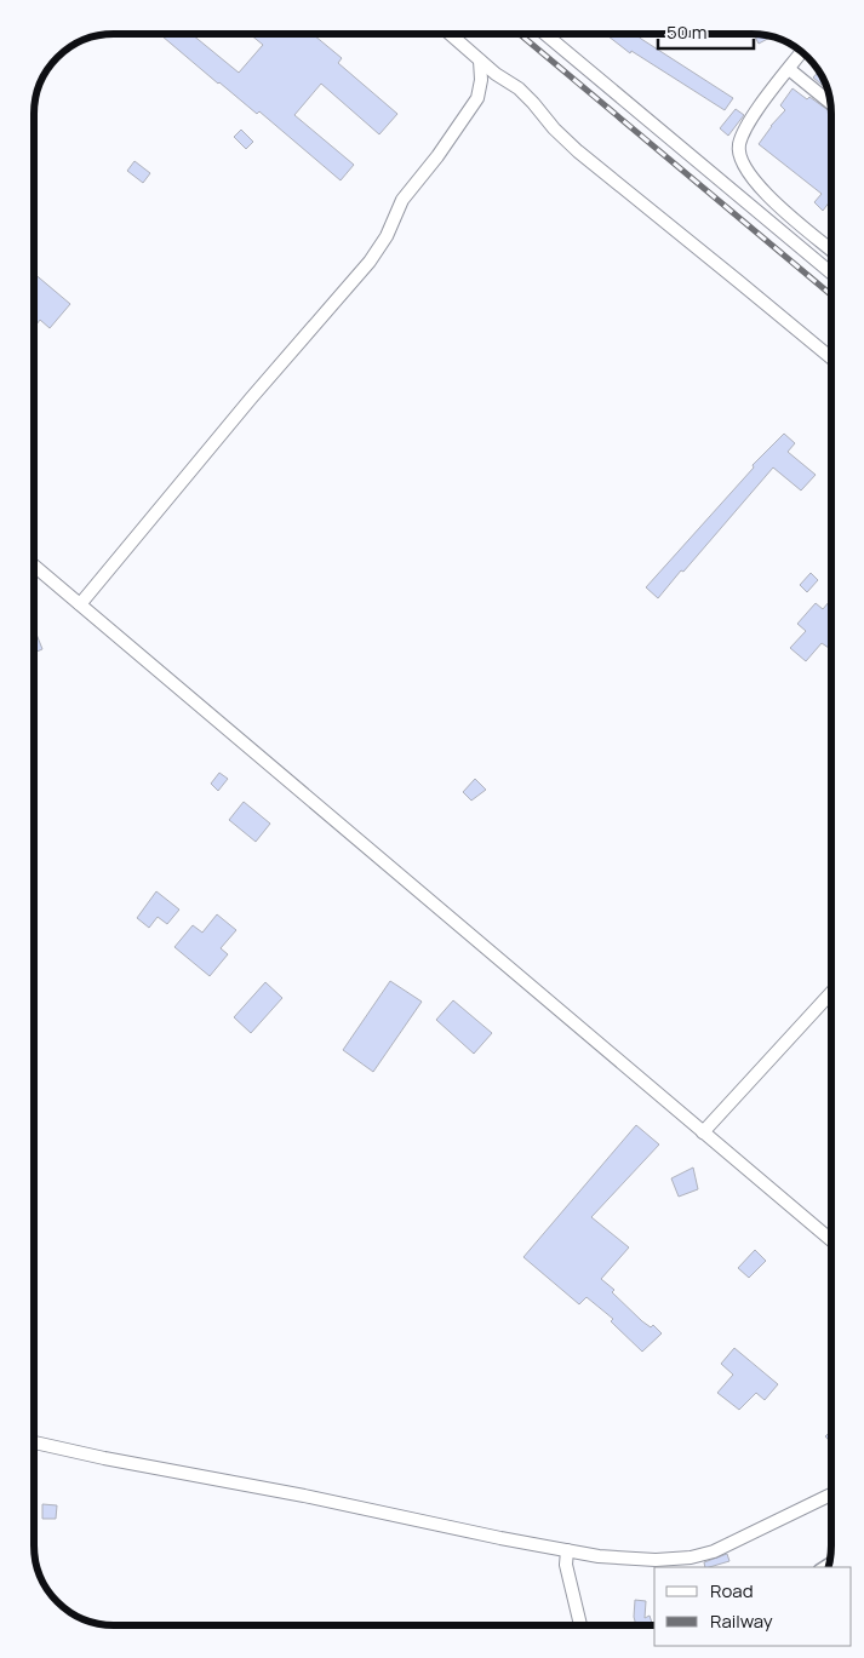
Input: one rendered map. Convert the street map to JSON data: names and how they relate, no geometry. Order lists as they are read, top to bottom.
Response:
{
  "legend": ["Road", "Railway"],
  "scale_bar": "50 m"
}
